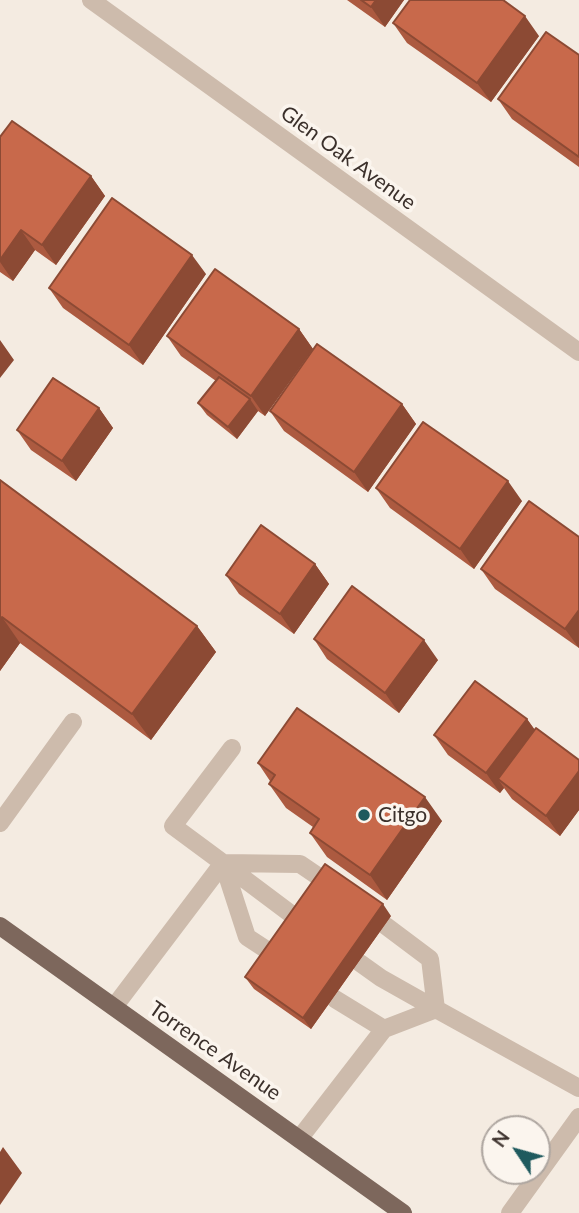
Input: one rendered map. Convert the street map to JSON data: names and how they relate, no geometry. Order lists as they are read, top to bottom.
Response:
{
  "streets": {
    "main road": ["Torrence Avenue"],
    "street": ["Glen Oak Avenue"]
  },
  "places": ["Citgo"],
  "north": "top left"
}
